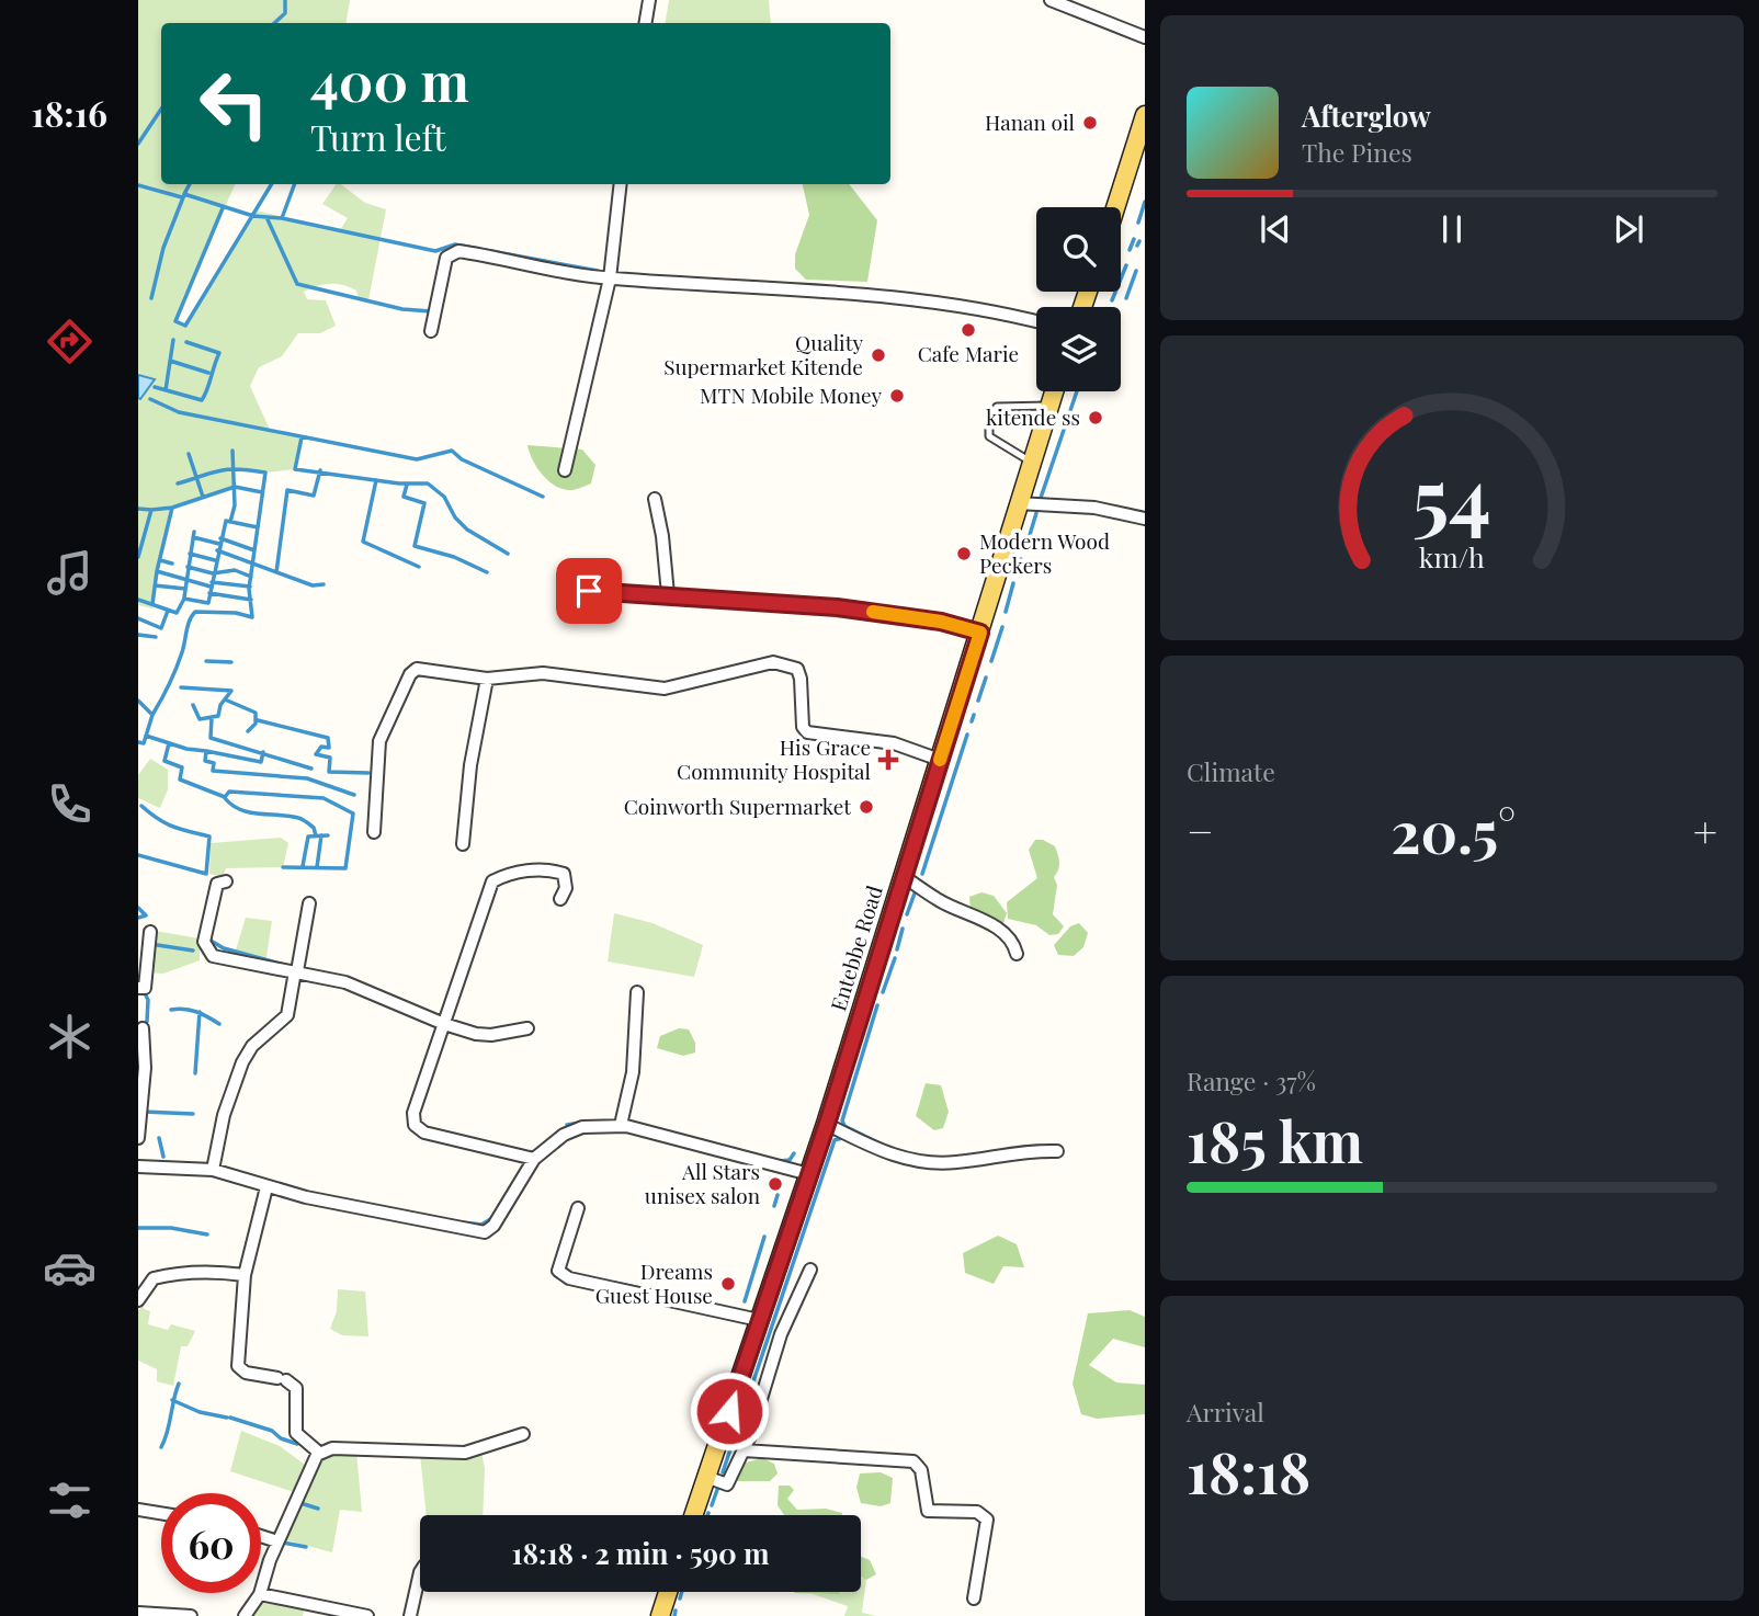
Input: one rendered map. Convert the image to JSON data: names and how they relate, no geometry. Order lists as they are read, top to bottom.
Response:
{
  "streets": {
    "main road": ["Entebbe Road"]
  },
  "places": {
    "other": [
      "Hanan oil",
      "Cafe Marie",
      "Quality Supermarket Kitende",
      "MTN Mobile Money",
      "kitende ss",
      "Modern Wood Peckers",
      "Coinworth Supermarket",
      "All Stars unisex salon",
      "Dreams Guest House"
    ],
    "health": ["His Grace Community Hospital"]
  },
  "page": {
    "tabs": "18:16",
    "turn": ["400 m", "Turn left"],
    "song": ["Afterglow", "The Pines"],
    "tile": [
      "Climate",
      ["Range · 37%", "185 km"],
      ["Arrival", "18:18"]
    ],
    "heat": ["−", "20.5°", "+"],
    "limit": "60",
    "trip": "18:18 · 2 min · 590 m",
    "gauge": ["54", "km/h"]
  }
}
